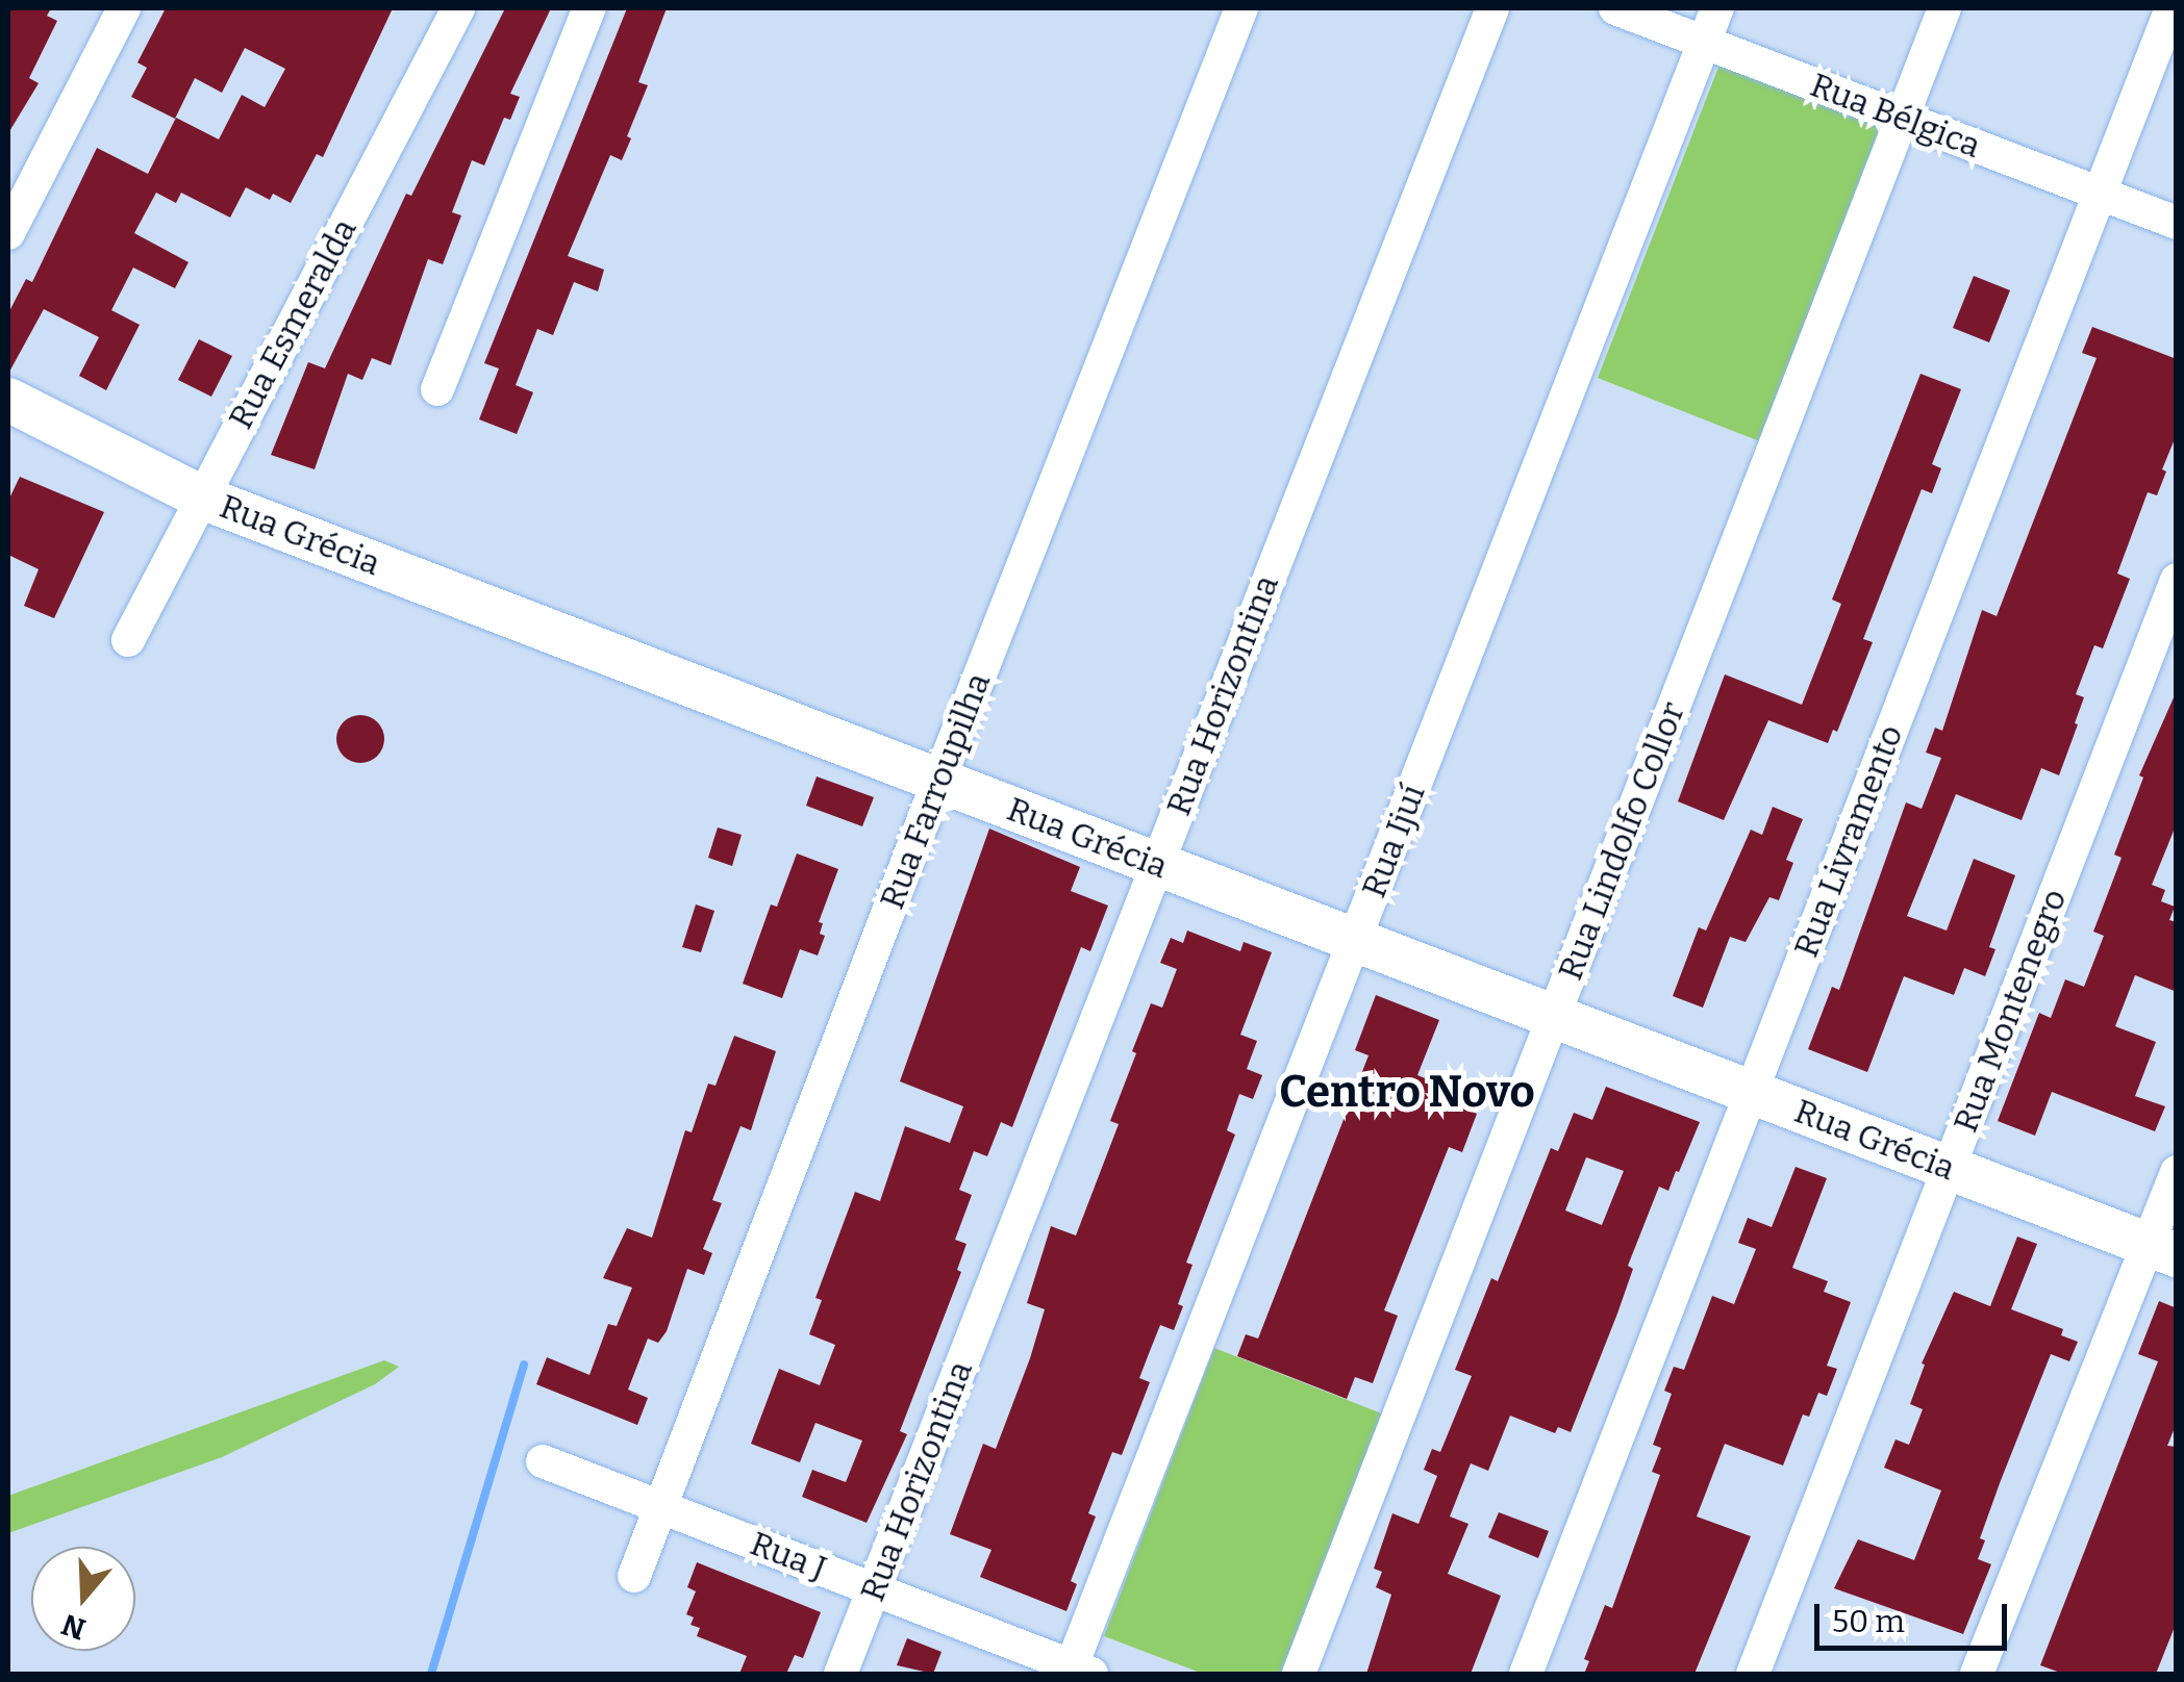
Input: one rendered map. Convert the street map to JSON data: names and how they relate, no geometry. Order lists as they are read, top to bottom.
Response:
{
  "streets": {
    "main road": ["Rua Grécia"],
    "street": [
      "Rua Bélgica",
      "Rua Esmeralda",
      "Rua Horizontina",
      "Rua Farroupilha",
      "Rua Ijuí",
      "Rua Lindolfo Collor",
      "Rua Livramento",
      "Rua Montenegro",
      "Rua J"
    ]
  },
  "crossings": [
    ["Rua Bélgica", "Rua Ijuí"],
    ["Rua Bélgica", "Rua Lindolfo Collor"],
    ["Rua Bélgica", "Rua Livramento"],
    ["Rua Esmeralda", "Rua Grécia"],
    ["Rua Grécia", "Rua Horizontina"],
    ["Rua Grécia", "Rua Farroupilha"],
    ["Rua Grécia", "Rua Ijuí"],
    ["Rua Grécia", "Rua Lindolfo Collor"],
    ["Rua Grécia", "Rua Livramento"],
    ["Rua Grécia", "Rua Montenegro"],
    ["Rua Horizontina", "Rua J"],
    ["Rua Farroupilha", "Rua J"],
    ["Rua Ijuí", "Rua J"]
  ],
  "districts": ["Centro Novo"],
  "scale_bar": "50 m",
  "north": "bottom"
}
